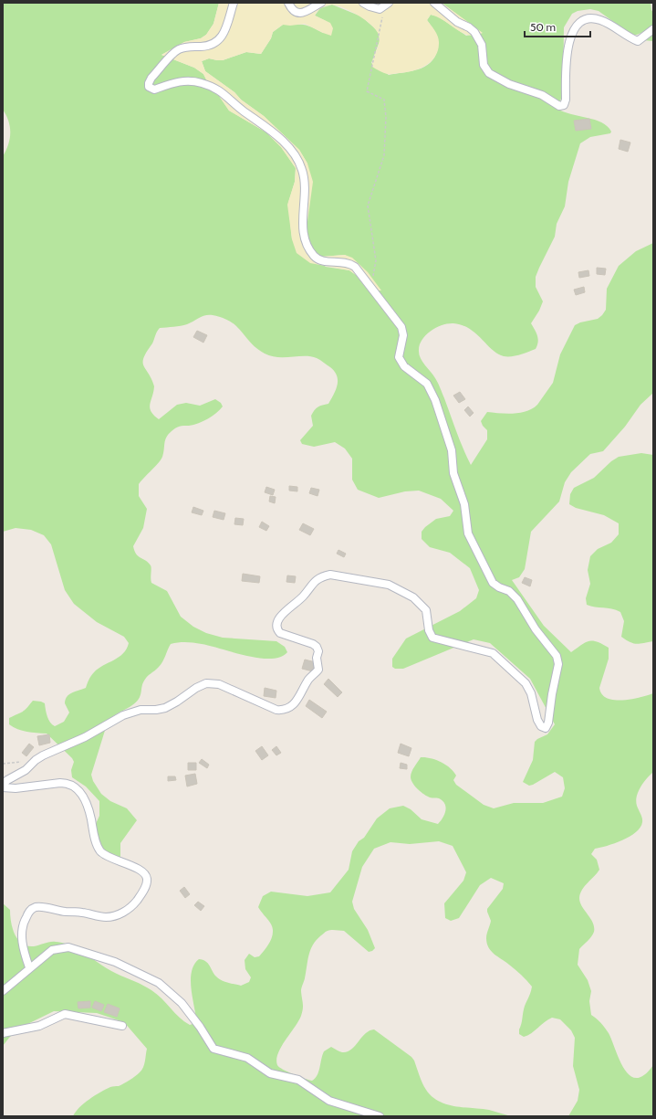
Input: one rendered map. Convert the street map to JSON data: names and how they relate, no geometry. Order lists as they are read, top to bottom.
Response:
{
  "scale_bar": "50 m"
}
